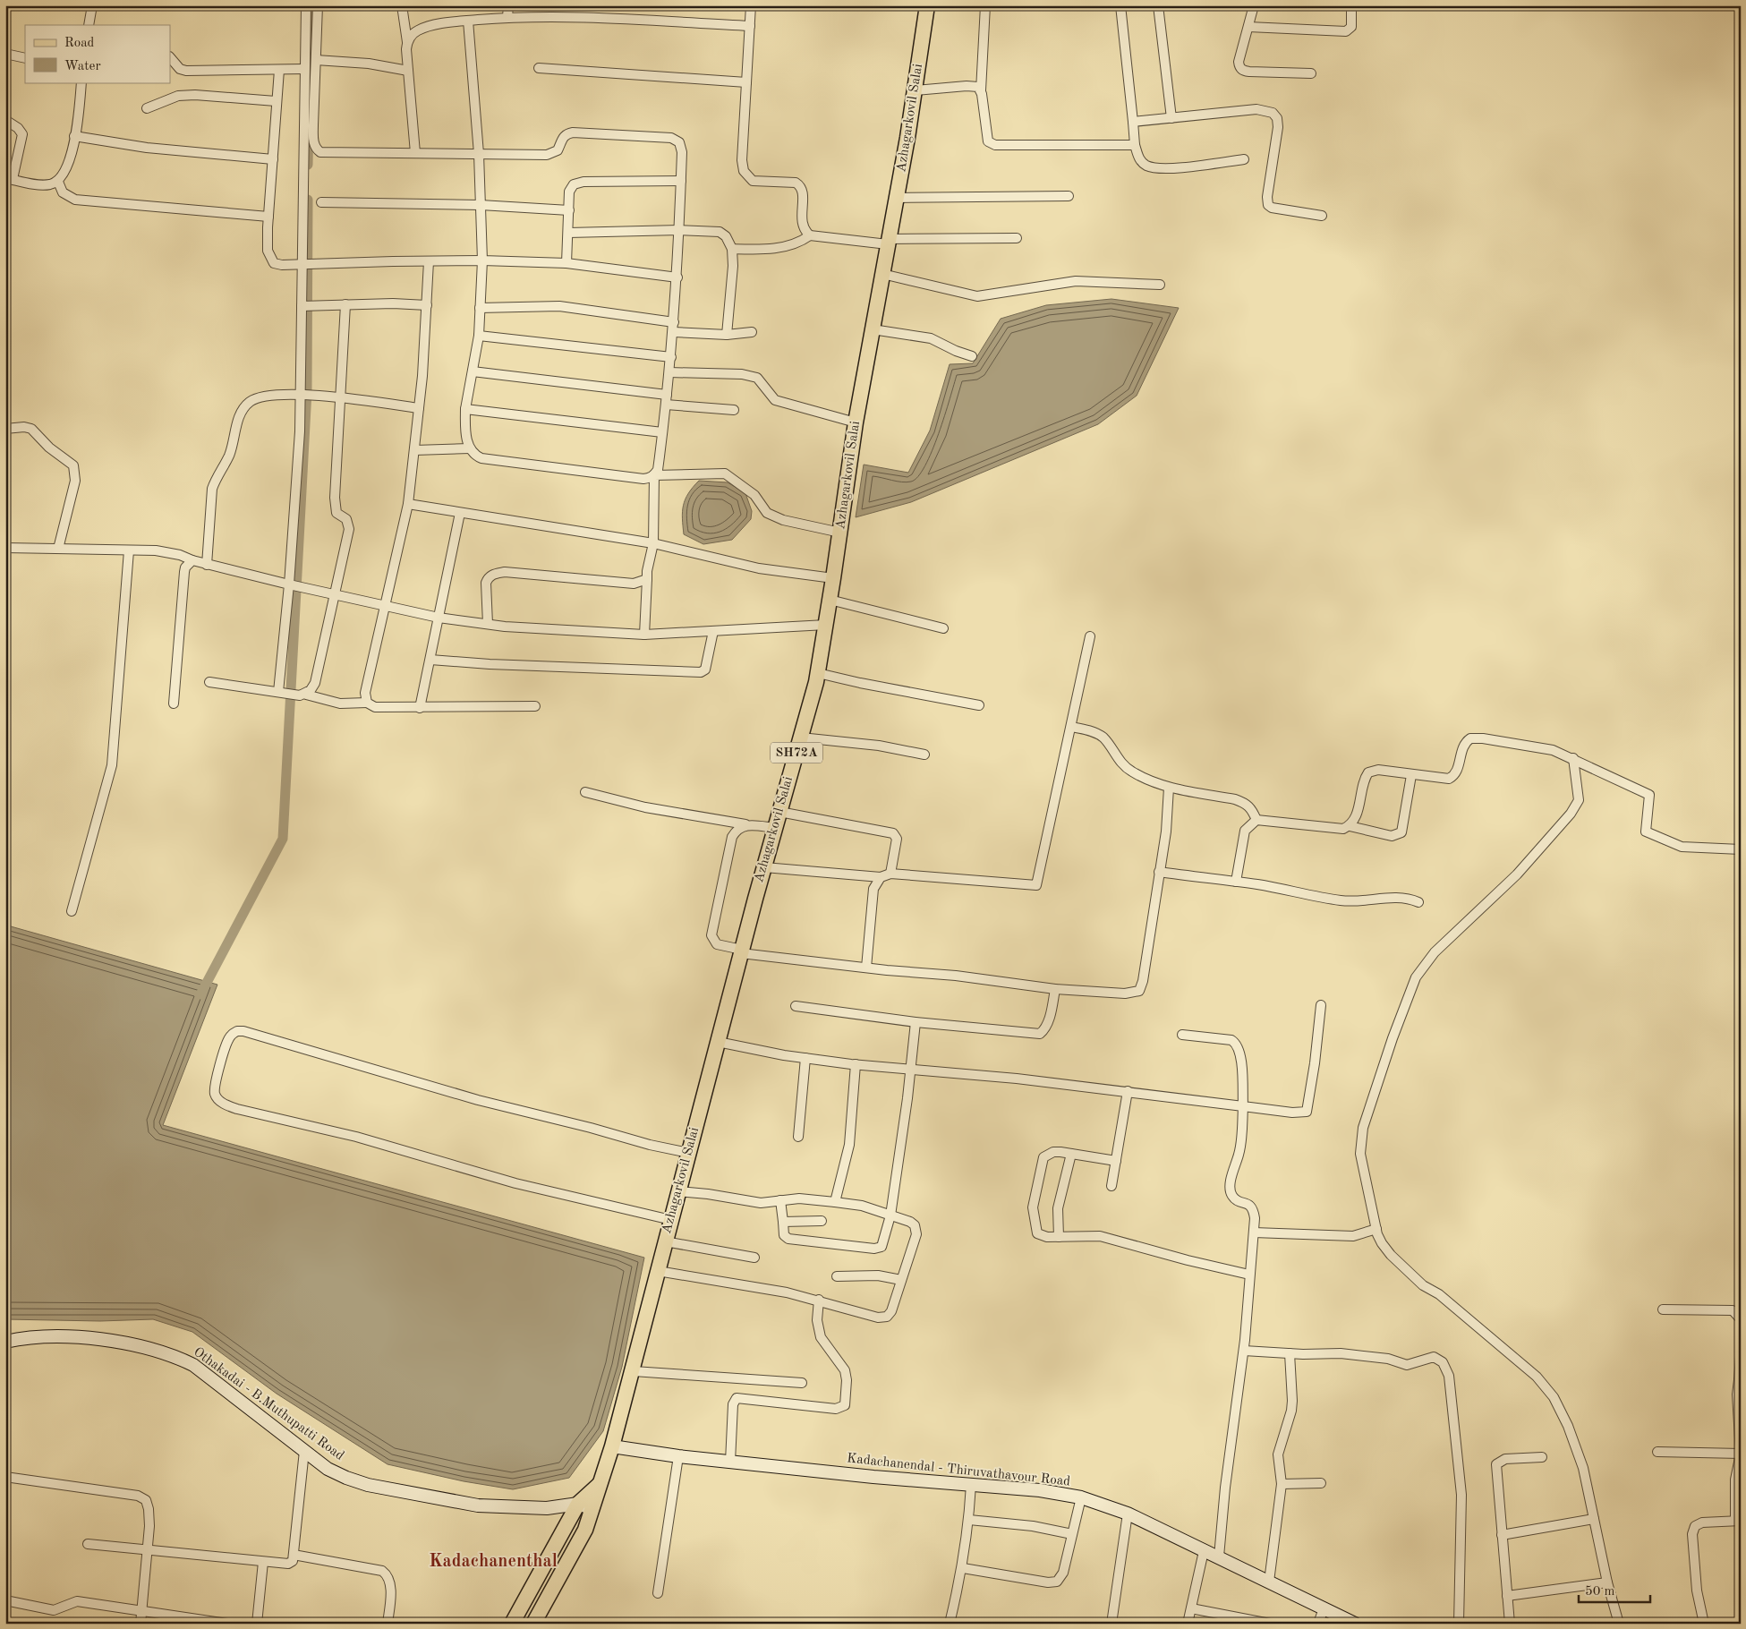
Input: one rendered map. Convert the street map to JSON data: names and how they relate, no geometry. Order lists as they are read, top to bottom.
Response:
{
  "streets": {
    "main road": [
      "Azhagarkovil Salai",
      "SH72A",
      "Othakadai - B.Muthupatti Road",
      "Kadachanendal - Thiruvathavour Road"
    ]
  },
  "crossings": [
    ["Azhagarkovil Salai", "Othakadai - B.Muthupatti Road"],
    ["Azhagarkovil Salai", "Kadachanendal - Thiruvathavour Road"]
  ],
  "districts": ["Kadachanenthal"],
  "legend": ["Road", "Water"],
  "scale_bar": "50 m"
}
